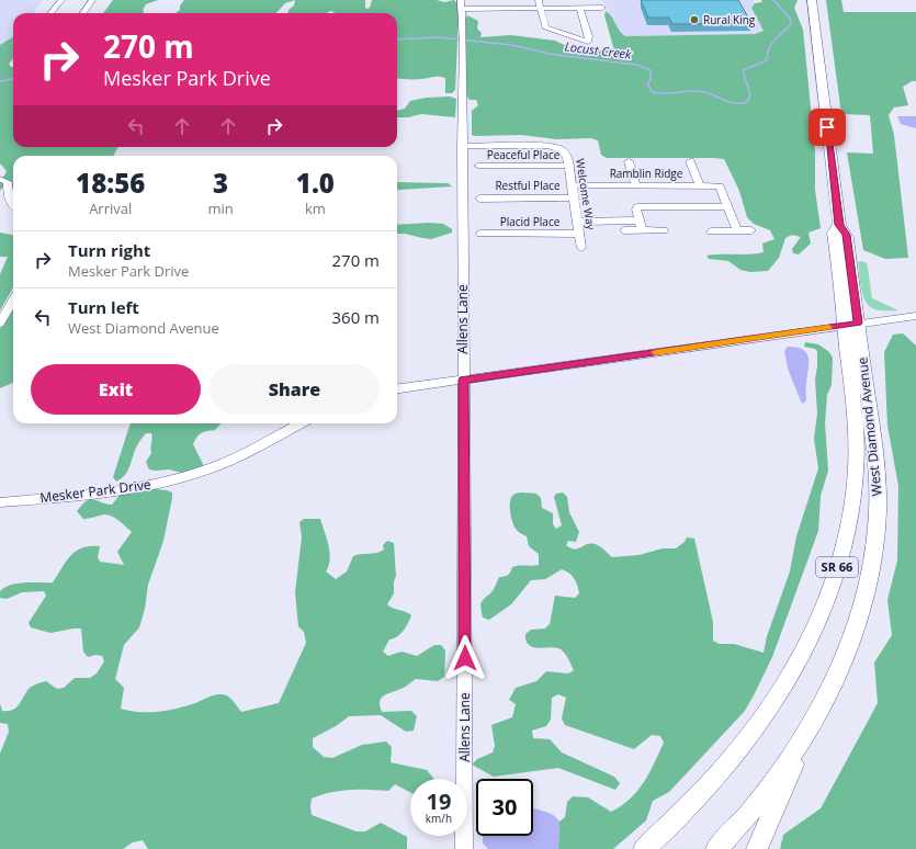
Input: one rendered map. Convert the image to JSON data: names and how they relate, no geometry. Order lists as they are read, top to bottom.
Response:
{
  "streets": {
    "main road": ["West Diamond Avenue", "SR 66"],
    "street": [
      "Peaceful Place",
      "Ramblin Ridge",
      "Restful Place",
      "Welcome Way",
      "Placid Place",
      "Allens Lane",
      "Mesker Park Drive"
    ]
  },
  "crossings": [
    ["Peaceful Place", "Welcome Way"],
    ["Ramblin Ridge", "Welcome Way"],
    ["Restful Place", "Welcome Way"],
    ["Welcome Way", "Placid Place"],
    ["Welcome Way", "Allens Lane"]
  ],
  "water": ["Locust Creek"],
  "places": ["Rural King"],
  "page": {
    "turn": ["270 m", "Mesker Park Drive"],
    "eta": [
      "18:56",
      "Arrival",
      "3",
      "min",
      "1.0",
      "km"
    ],
    "list": [
      {
        "name": "Turn right",
        "note": "Mesker Park Drive",
        "value": "270 m"
      },
      {
        "name": "Turn left",
        "note": "West Diamond Avenue",
        "value": "360 m"
      }
    ],
    "buttons": ["Exit", "Share"],
    "speed": "19 km/h",
    "limit": "30"
  }
}
